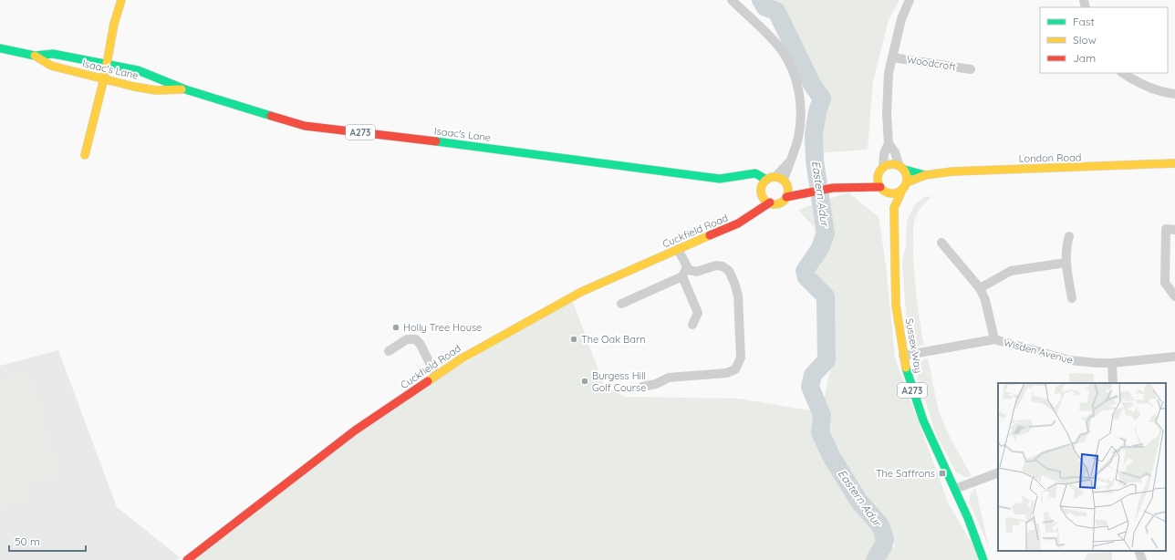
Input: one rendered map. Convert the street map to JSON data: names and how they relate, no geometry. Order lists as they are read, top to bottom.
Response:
{
  "streets": {
    "main road": [
      "Isaac's Lane",
      "A273",
      "London Road",
      "Cuckfield Road",
      "Sussex Way"
    ],
    "street": ["Woodcroft", "Wisden Avenue"]
  },
  "crossings": [
    ["Isaac's Lane", "A273"],
    ["Isaac's Lane", "Cuckfield Road"],
    ["A273", "London Road"],
    ["A273", "Cuckfield Road"],
    ["A273", "Sussex Way"],
    ["London Road", "Sussex Way"],
    ["Sussex Way", "Wisden Avenue"]
  ],
  "water": ["Eastern Adur"],
  "places": {
    "other": ["Holly Tree House", "The Oak Barn", "Burgess Hill Golf Course"],
    "transit": ["The Saffrons"]
  },
  "legend": ["Fast", "Slow", "Jam"],
  "scale_bar": "50 m"
}
